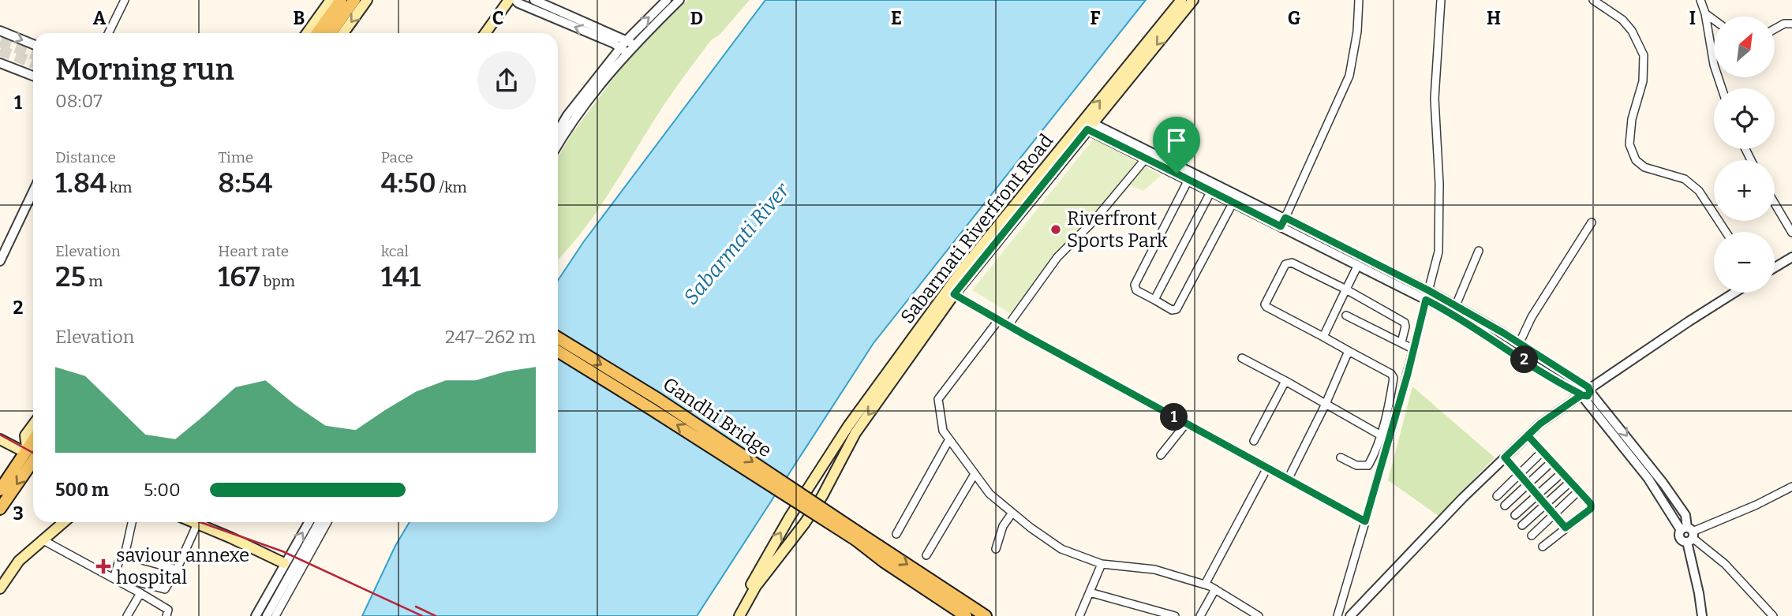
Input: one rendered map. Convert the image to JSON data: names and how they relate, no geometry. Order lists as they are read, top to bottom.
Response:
{
  "streets": {
    "main road": ["Sabarmati Riverfront Road", "Gandhi Bridge"]
  },
  "water": ["Sabarmati River"],
  "places": {
    "other": ["Riverfront Sports Park"],
    "health": ["saviour annexe hospital"]
  },
  "north": "top right",
  "page": {
    "map_buttons": ["+", "−"],
    "heading": ["Morning run", "08:07"],
    "stats": [
      ["Distance", "1.84 km"],
      ["Time", "8:54"],
      ["Pace", "4:50 /km"],
      ["Elevation", "25 m"],
      ["Heart rate", "167 bpm"],
      ["kcal", "141"]
    ],
    "chart": ["Elevation", "247–262 m"],
    "pins": ["2", "1"],
    "list": [
      {
        "name": "500 m",
        "note": "5:00"
      }
    ]
  },
  "grid": {
    "columns": [
      "A",
      "B",
      "C",
      "D",
      "E",
      "F",
      "G",
      "H",
      "I"
    ],
    "rows": ["1", "2", "3"]
  }
}
